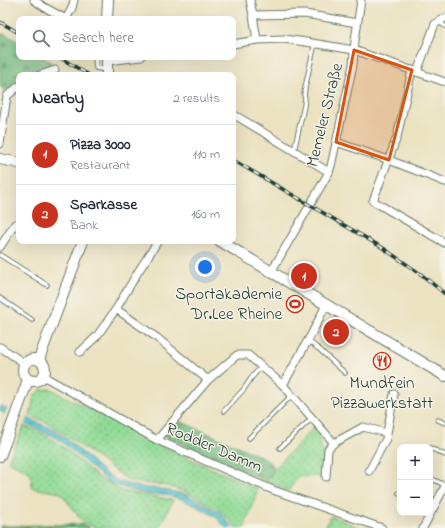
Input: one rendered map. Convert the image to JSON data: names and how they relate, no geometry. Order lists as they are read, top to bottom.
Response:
{
  "streets": {
    "street": ["Memeler Straße", "Rodder Damm"]
  },
  "places": {
    "sports": ["Sportakademie Dr.Lee Rheine"],
    "restaurant": ["Mundfein Pizzawerkstatt"]
  },
  "page": {
    "search": "Search here",
    "heading": ["Nearby", "2 results"],
    "list": [
      {
        "mark": "1",
        "name": "Pizza 3000",
        "note": "Restaurant",
        "value": "110 m"
      },
      {
        "mark": "2",
        "name": "Sparkasse",
        "note": "Bank",
        "value": "160 m"
      }
    ],
    "pins": ["1", "2"],
    "map_buttons": ["+", "−"]
  }
}
